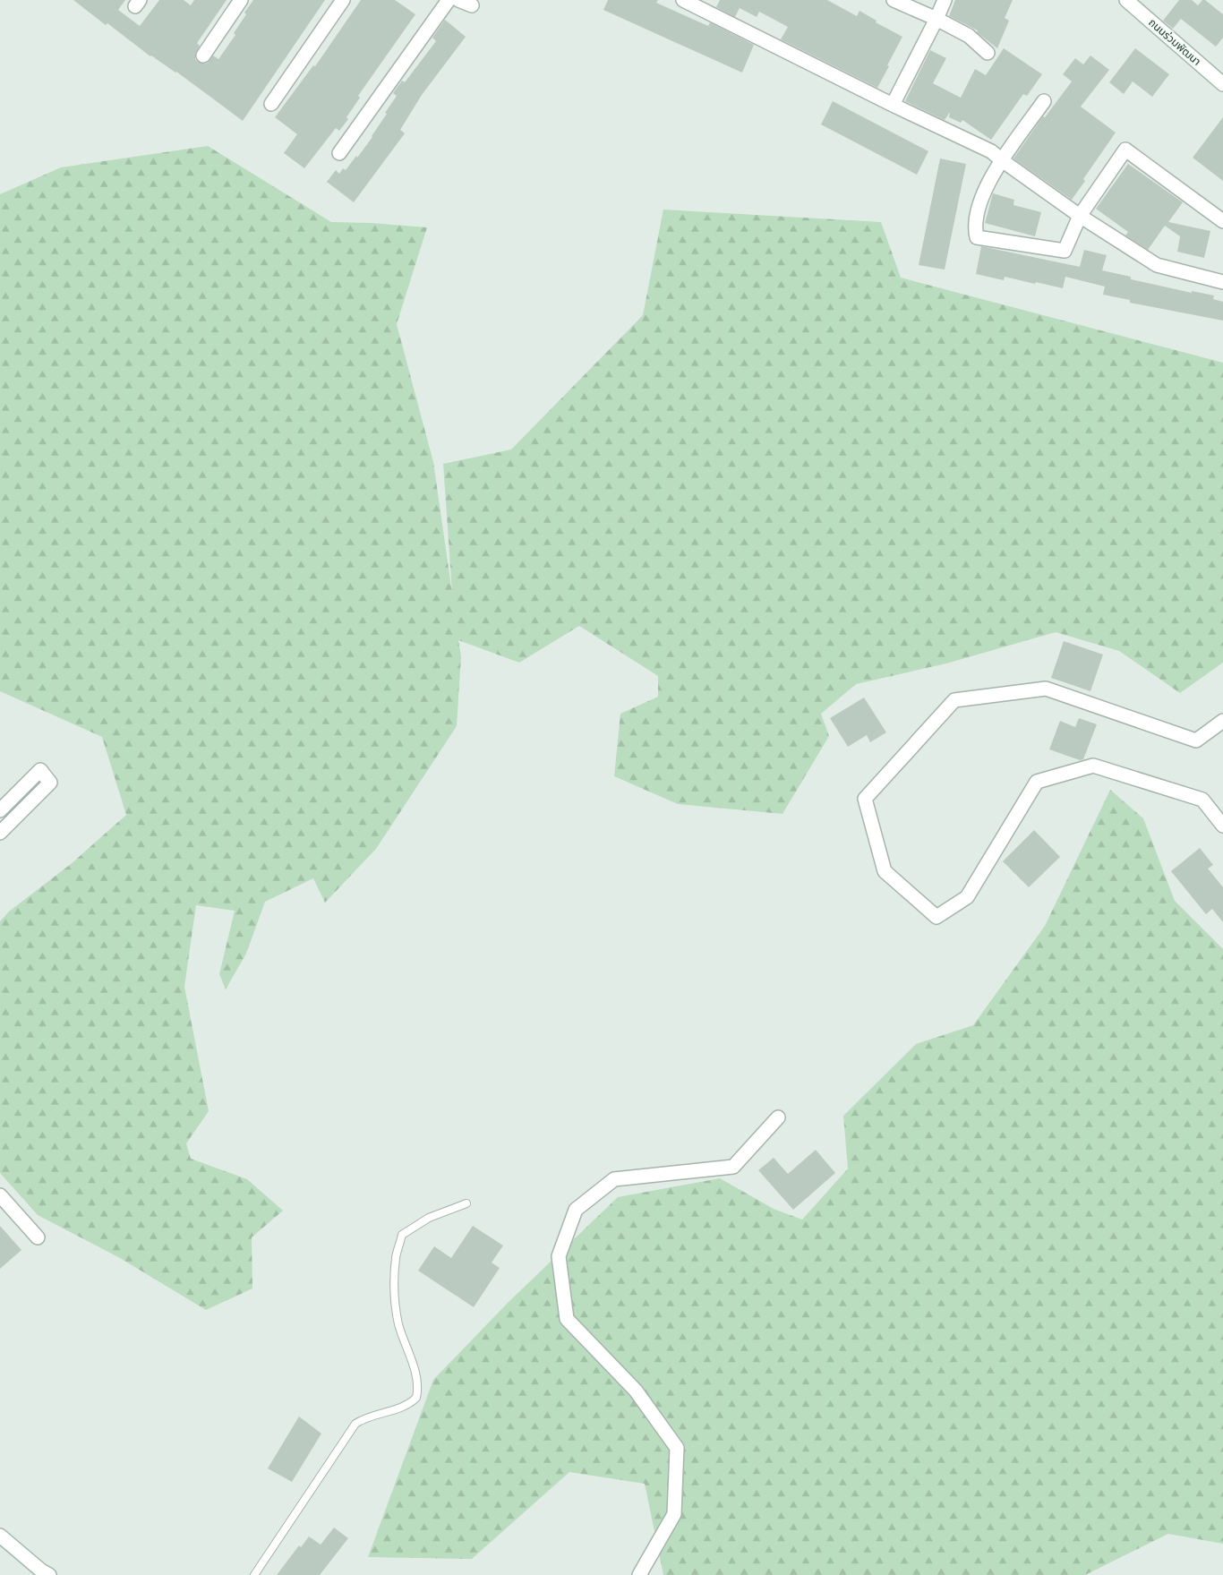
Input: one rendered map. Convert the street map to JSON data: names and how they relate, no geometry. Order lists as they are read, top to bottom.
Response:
{
  "streets": {
    "street": ["ถนนร่วมพัฒนา"]
  }
}
